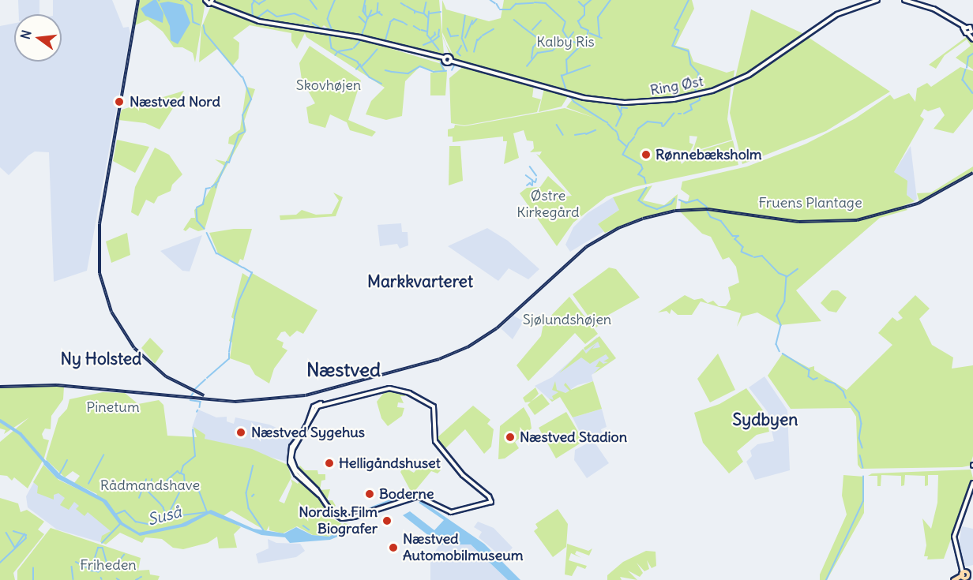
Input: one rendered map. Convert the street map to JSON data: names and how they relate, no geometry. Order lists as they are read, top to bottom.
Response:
{
  "streets": {
    "main road": ["Ring Øst"]
  },
  "districts": [
    "Markkvarteret",
    "Ny Holsted",
    "Næstved",
    "Sydbyen"
  ],
  "water": ["Suså"],
  "parks": [
    "Kalby Ris",
    "Skovhøjen",
    "Østre Kirkegård",
    "Fruens Plantage",
    "Sjølundshøjen",
    "Pinetum",
    "Rådmandshave",
    "Friheden"
  ],
  "places": [
    "Næstved Nord",
    "Rønnebæksholm",
    "Næstved Sygehus",
    "Næstved Stadion",
    "Helligåndshuset",
    "Boderne",
    "Nordisk Film Biografer",
    "Næstved Automobilmuseum"
  ],
  "north": "left"
}
